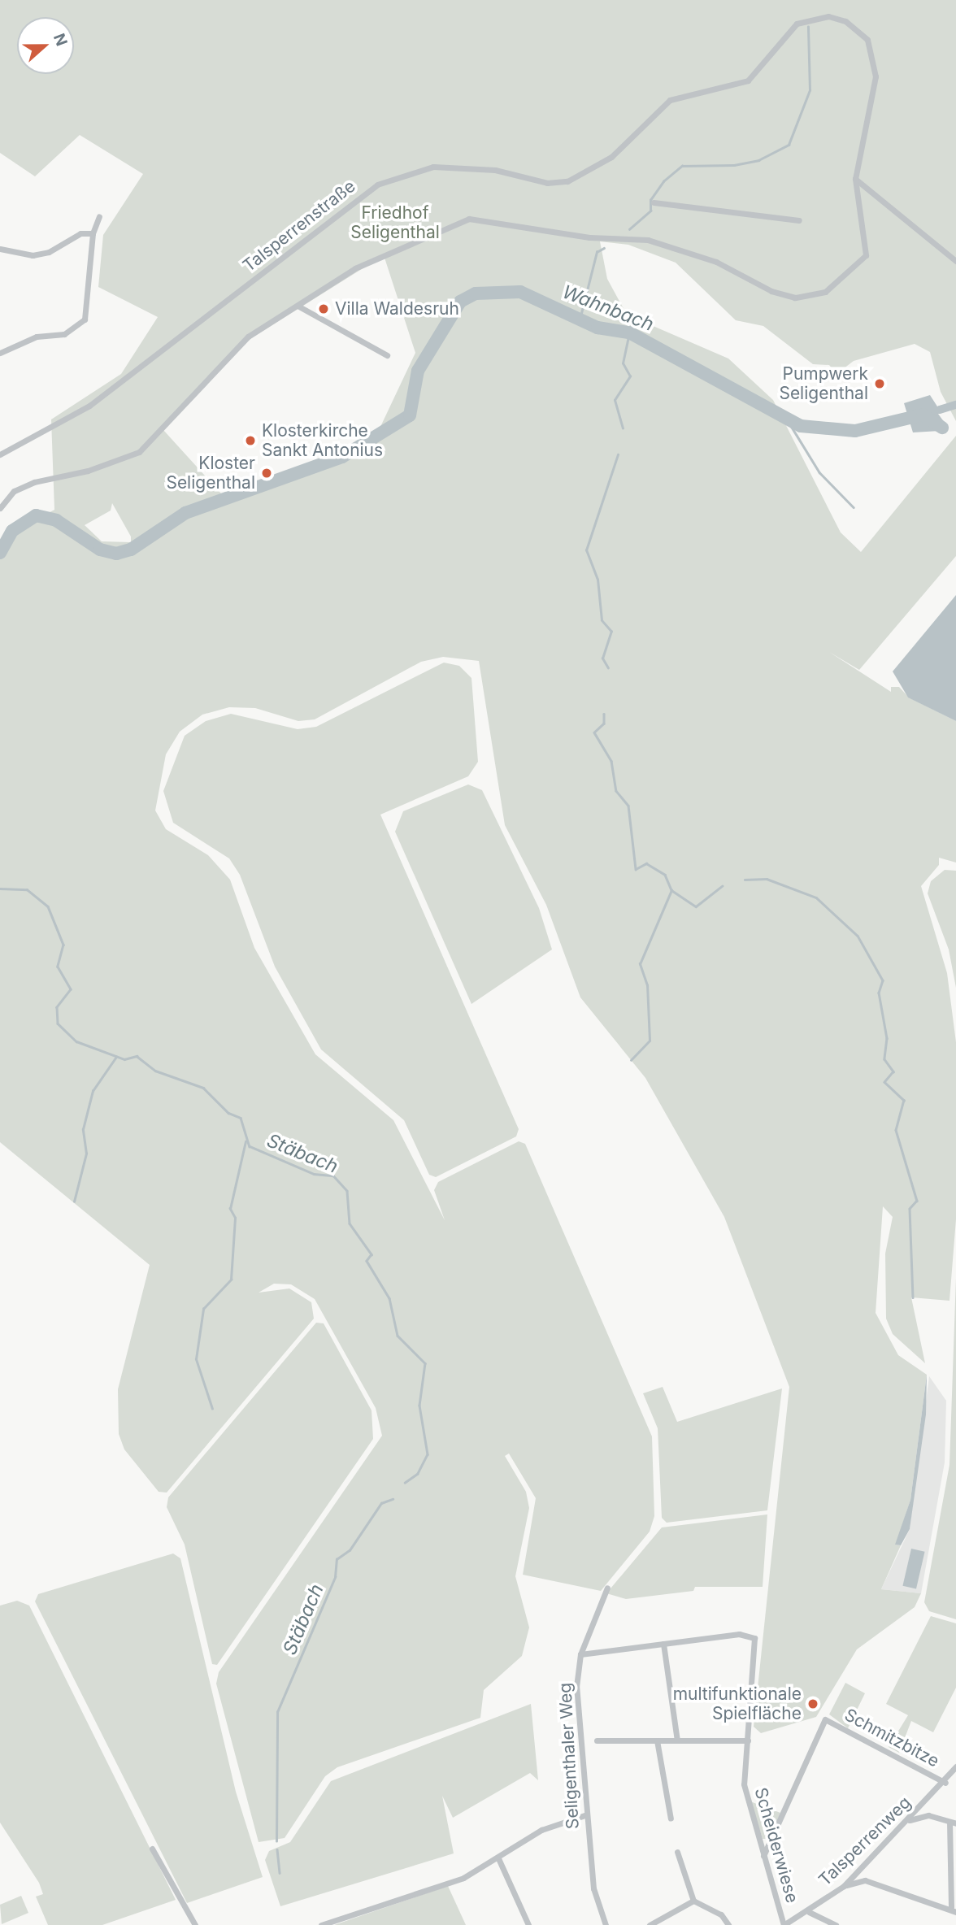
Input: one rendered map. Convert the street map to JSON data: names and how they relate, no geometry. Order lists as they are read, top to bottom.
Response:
{
  "streets": {
    "street": [
      "Talsperrenstraße",
      "Schmitzbitze",
      "Seligenthaler Weg",
      "Talsperrenweg",
      "Scheiderwiese"
    ]
  },
  "crossings": [
    ["Schmitzbitze", "Talsperrenweg"],
    ["Schmitzbitze", "Scheiderwiese"],
    ["Talsperrenweg", "Scheiderwiese"]
  ],
  "water": ["Wahnbach", "Stäbach"],
  "parks": ["Friedhof Seligenthal"],
  "places": [
    "Villa Waldesruh",
    "Pumpwerk Seligenthal",
    "Klosterkirche Sankt Antonius",
    "Kloster Seligenthal",
    "multifunktionale Spielfläche"
  ],
  "north": "right"
}
